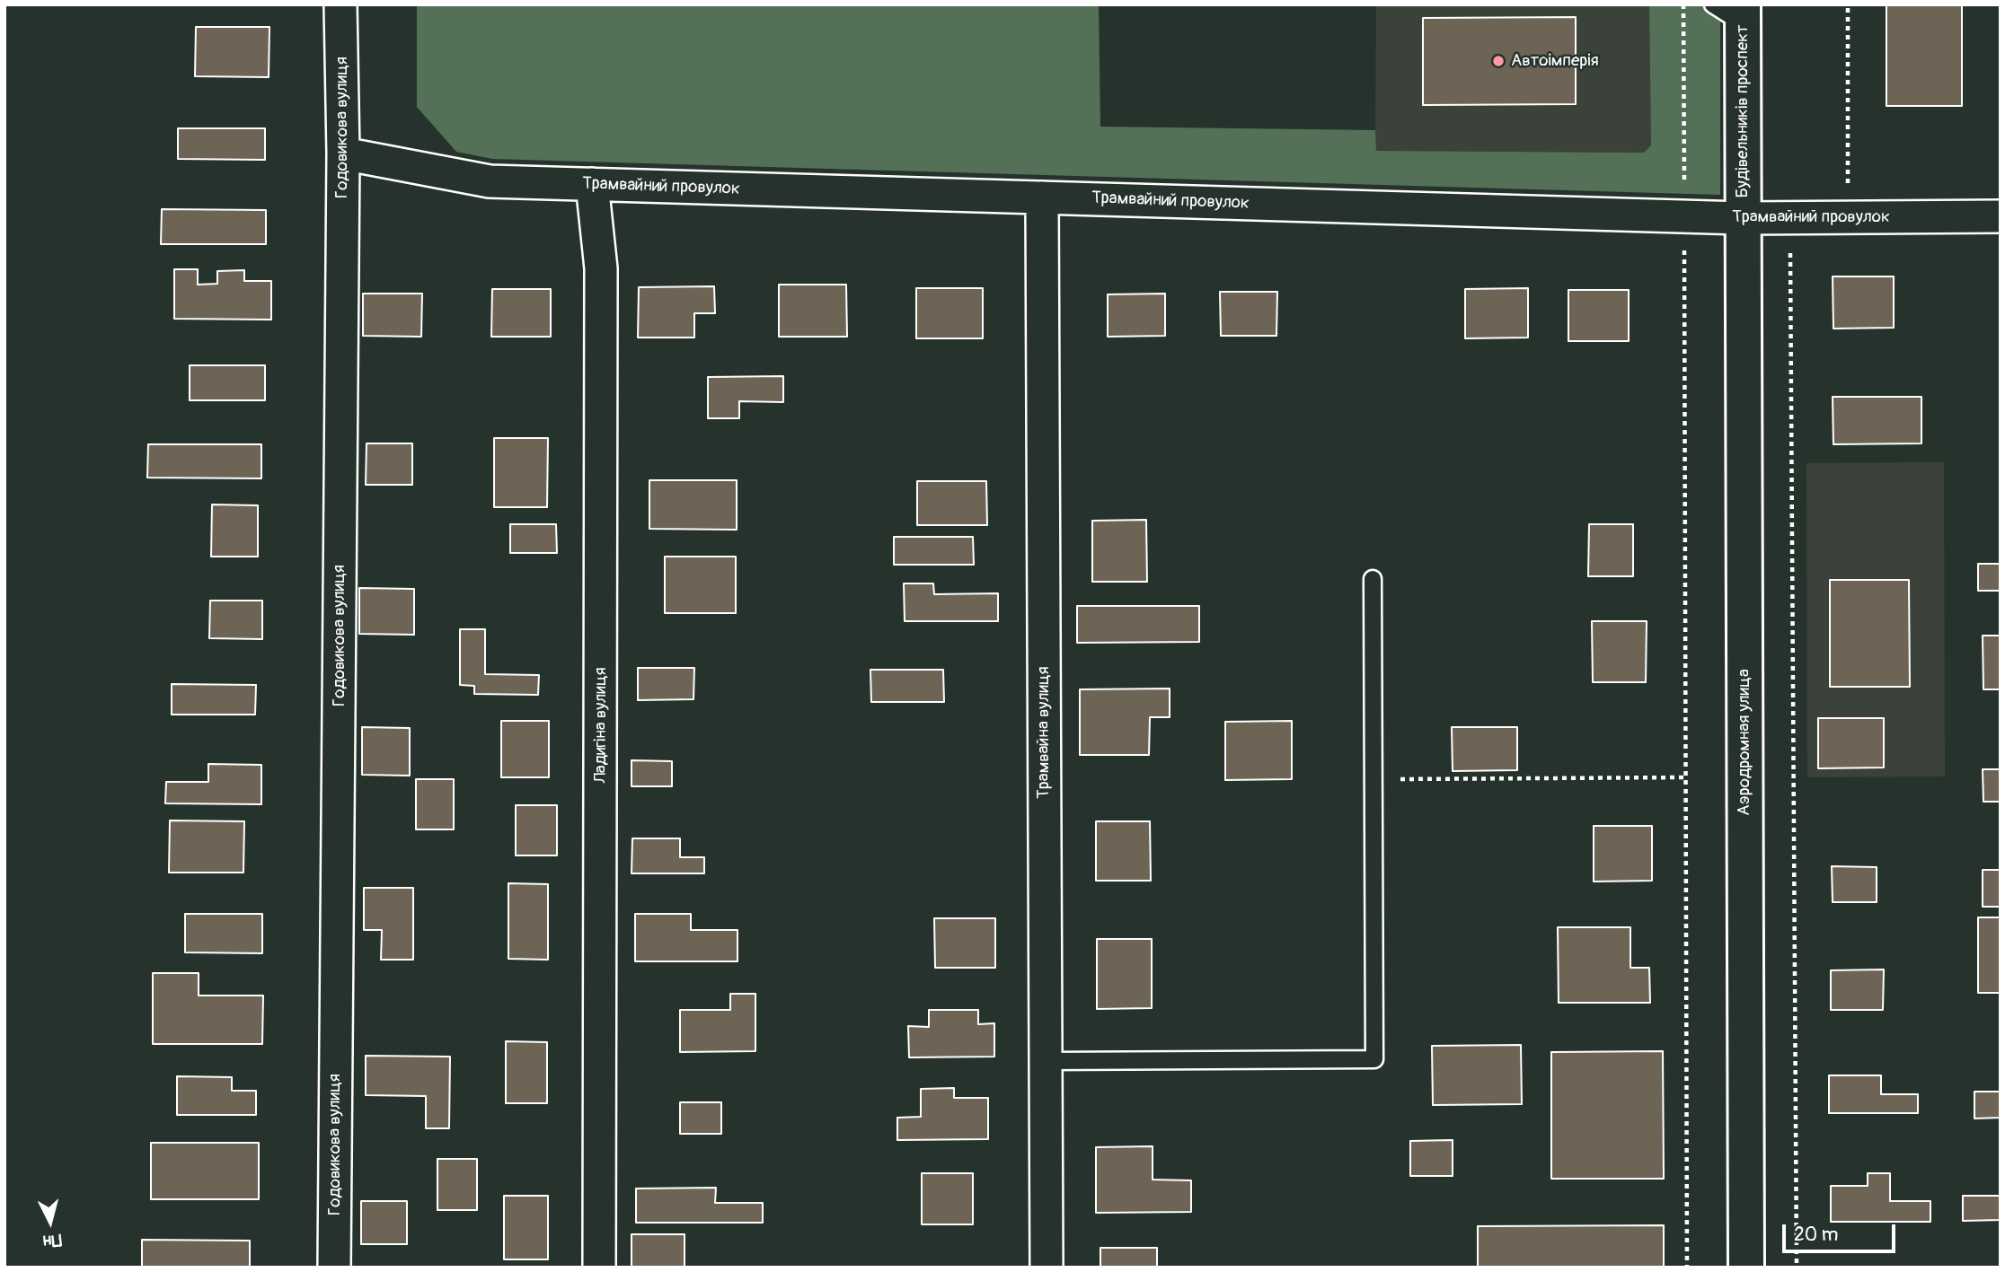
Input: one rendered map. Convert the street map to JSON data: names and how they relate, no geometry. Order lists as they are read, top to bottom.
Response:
{
  "streets": {
    "main road": ["Будівельників проспект", "Аэродромная улица"],
    "street": [
      "Годовикова вулиця",
      "Трамвайний провулок",
      "Ладигіна вулиця",
      "Трамвайна вулиця"
    ]
  },
  "crossings": [
    ["Будівельників проспект", "Трамвайний провулок"],
    ["Будівельників проспект", "Аэродромная улица"],
    ["Годовикова вулиця", "Трамвайний провулок"],
    ["Трамвайний провулок", "Ладигіна вулиця"],
    ["Трамвайний провулок", "Трамвайна вулиця"],
    ["Трамвайний провулок", "Аэродромная улица"]
  ],
  "places": ["Автоімперія"],
  "scale_bar": "20 m",
  "north": "bottom"
}
